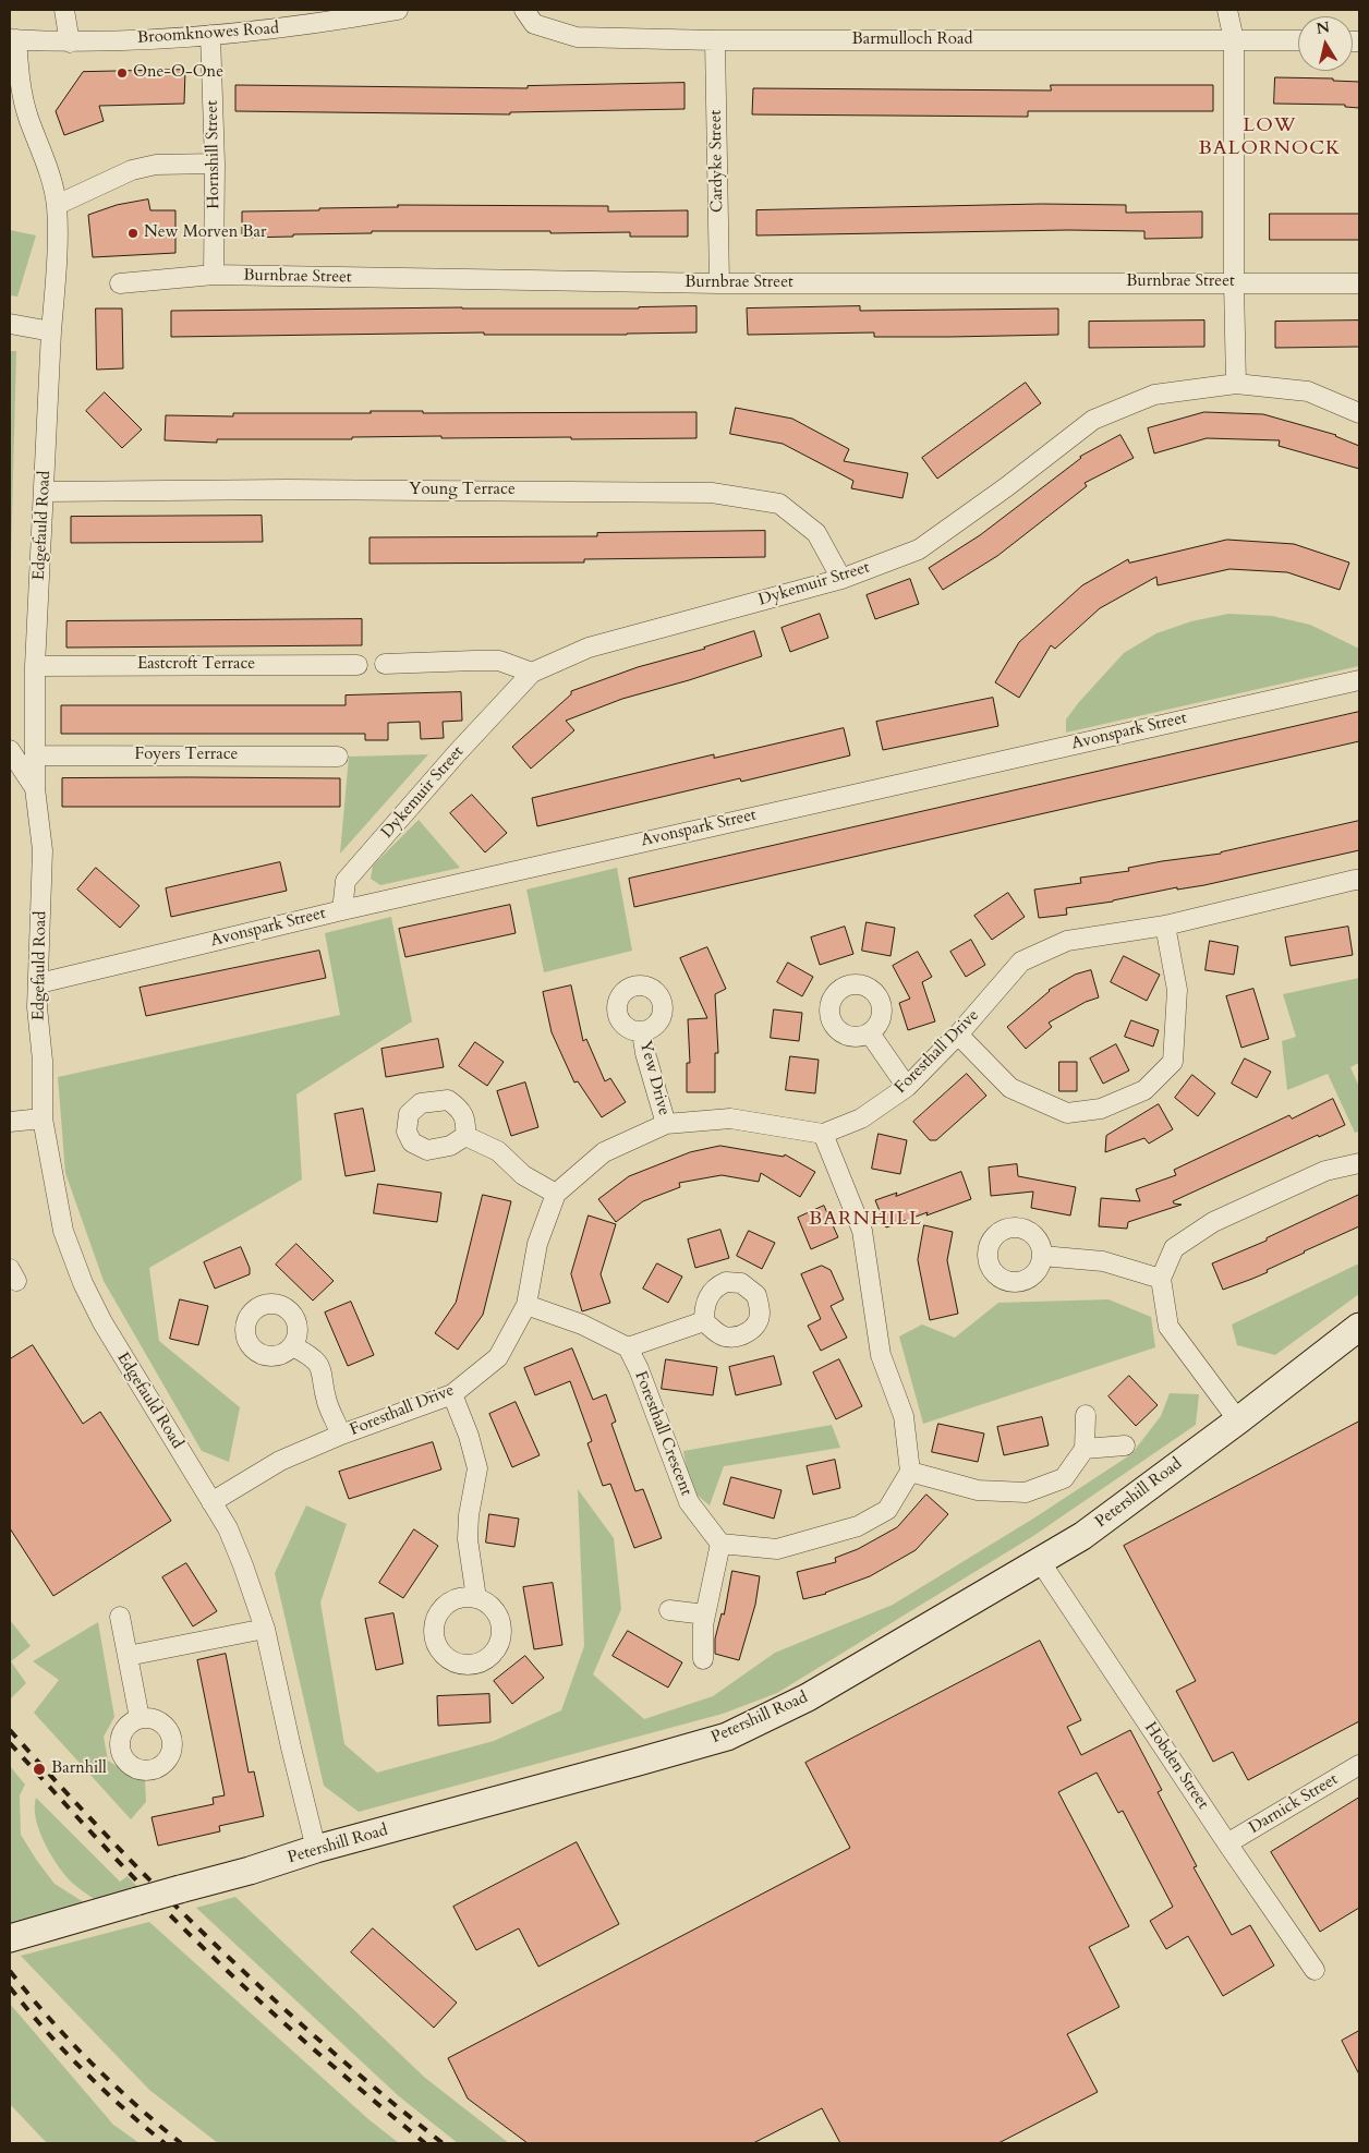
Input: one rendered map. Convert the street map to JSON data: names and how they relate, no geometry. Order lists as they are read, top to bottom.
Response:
{
  "streets": {
    "street": [
      "Broomknowes Road",
      "Barmulloch Road",
      "Hornshill Street",
      "Cardyke Street",
      "Burnbrae Street",
      "Young Terrace",
      "Edgefauld Road",
      "Dykemuir Street",
      "Eastcroft Terrace",
      "Avonspark Street",
      "Foyers Terrace",
      "Foresthall Drive",
      "Yew Drive",
      "Foresthall Crescent",
      "Petershill Road",
      "Hobden Street",
      "Darnick Street"
    ]
  },
  "crossings": [
    ["Broomknowes Road", "Hornshill Street"],
    ["Broomknowes Road", "Edgefauld Road"],
    ["Barmulloch Road", "Cardyke Street"],
    ["Hornshill Street", "Burnbrae Street"],
    ["Cardyke Street", "Burnbrae Street"],
    ["Young Terrace", "Edgefauld Road"],
    ["Young Terrace", "Dykemuir Street"],
    ["Edgefauld Road", "Eastcroft Terrace"],
    ["Edgefauld Road", "Avonspark Street"],
    ["Edgefauld Road", "Foyers Terrace"],
    ["Edgefauld Road", "Foresthall Drive"],
    ["Edgefauld Road", "Petershill Road"],
    ["Dykemuir Street", "Avonspark Street"],
    ["Foresthall Drive", "Yew Drive"],
    ["Petershill Road", "Hobden Street"],
    ["Hobden Street", "Darnick Street"]
  ],
  "districts": ["LOW BALORNOCK", "BARNHILL"],
  "places": ["One-O-One", "New Morven Bar", "Barnhill"],
  "north": "top"
}
